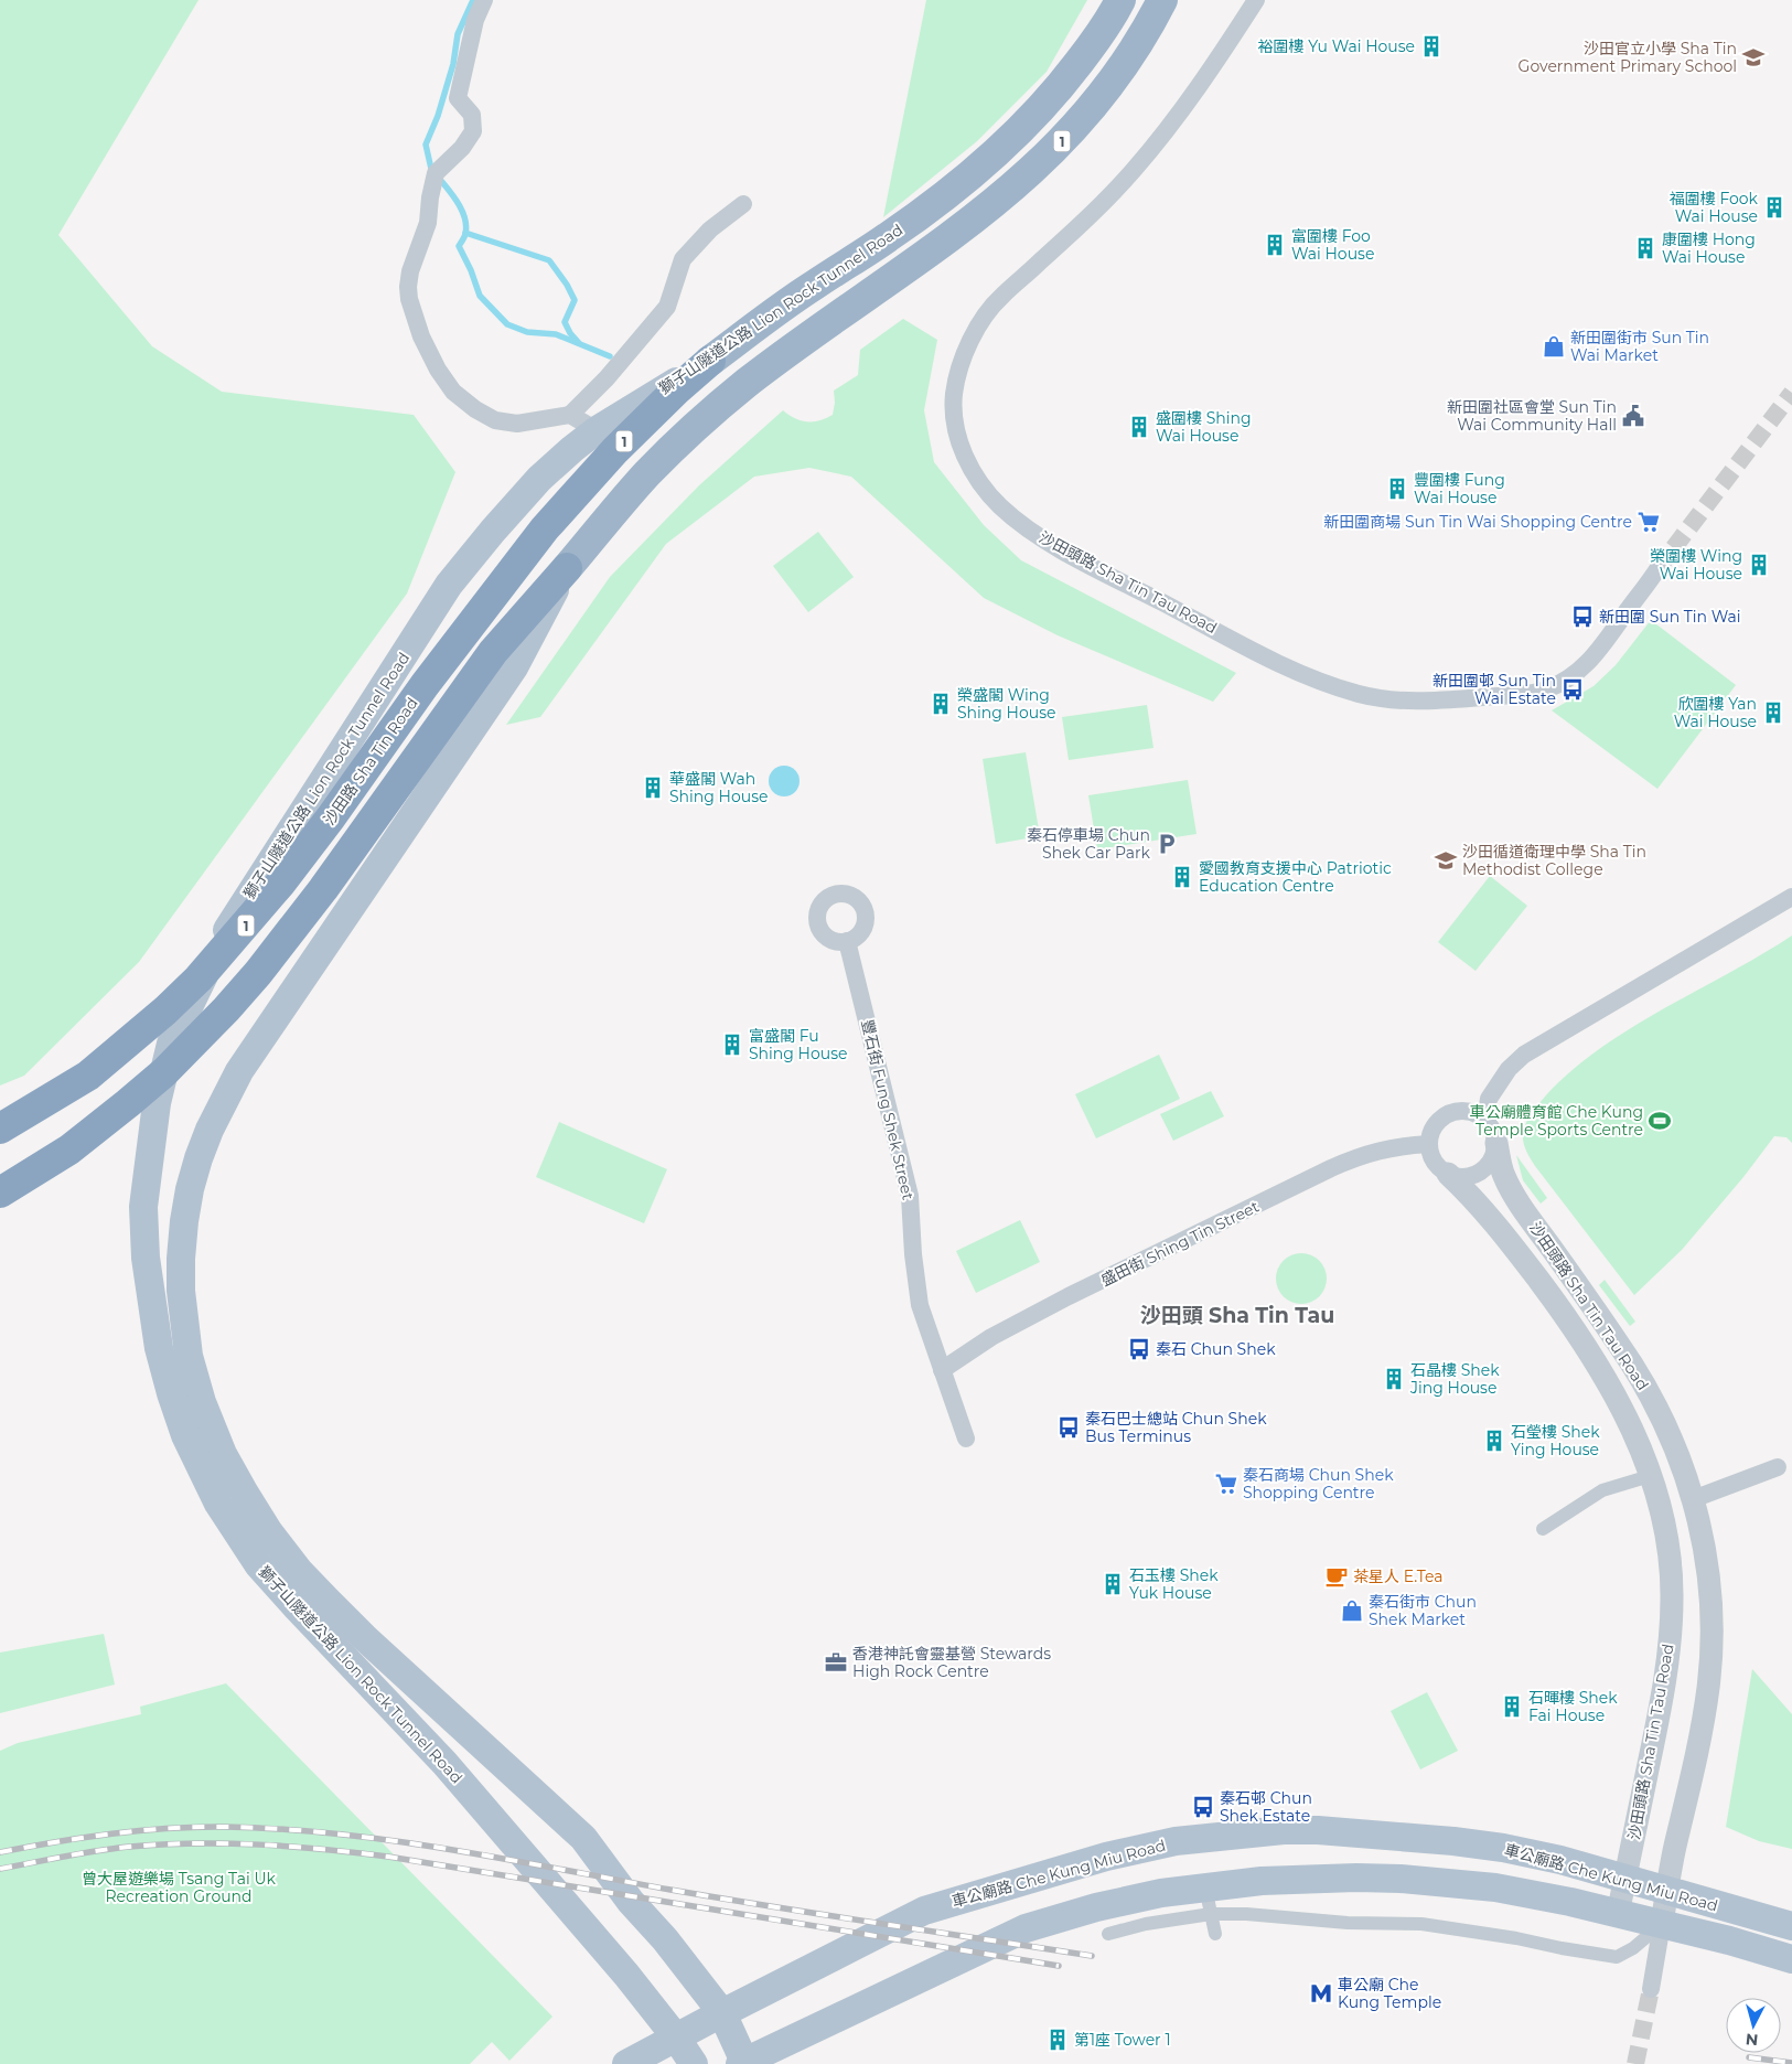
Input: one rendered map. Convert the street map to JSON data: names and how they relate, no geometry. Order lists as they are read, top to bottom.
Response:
{
  "streets": {
    "highway": ["1", "獅子山隧道公路 Lion Rock Tunnel Road", "沙田路 Sha Tin Road"],
    "main road": ["車公廟路 Che Kung Miu Road"],
    "street": ["沙田頭路 Sha Tin Tau Road", "豐石街 Fung Shek Street", "盛田街 Shing Tin Street"]
  },
  "crossings": [
    ["1", "獅子山隧道公路 Lion Rock Tunnel Road"],
    ["獅子山隧道公路 Lion Rock Tunnel Road", "沙田路 Sha Tin Road"],
    ["獅子山隧道公路 Lion Rock Tunnel Road", "車公廟路 Che Kung Miu Road"],
    ["沙田頭路 Sha Tin Tau Road", "盛田街 Shing Tin Street"],
    ["沙田頭路 Sha Tin Tau Road", "車公廟路 Che Kung Miu Road"],
    ["豐石街 Fung Shek Street", "盛田街 Shing Tin Street"]
  ],
  "districts": ["沙田頭 Sha Tin Tau"],
  "parks": ["曾大屋遊樂場 Tsang Tai Uk Recreation Ground"],
  "places": {
    "building": [
      "裕圍樓 Yu Wai House",
      "福圍樓 Fook Wai House",
      "富圍樓 Foo Wai House",
      "康圍樓 Hong Wai House",
      "盛圍樓 Shing Wai House",
      "豐圍樓 Fung Wai House",
      "榮圍樓 Wing Wai House",
      "榮盛閣 Wing Shing House",
      "欣圍樓 Yan Wai House",
      "華盛閣 Wah Shing House",
      "愛國教育支援中心 Patriotic Education Centre",
      "富盛閣 Fu Shing House",
      "石晶樓 Shek Jing House",
      "石瑩樓 Shek Ying House",
      "石玉樓 Shek Yuk House",
      "石暉樓 Shek Fai House",
      "第1座 Tower 1"
    ],
    "school or university": ["沙田官立小學 Sha Tin Government Primary School", "沙田循道衛理中學 Sha Tin Methodist College"],
    "shop": ["新田圍街市 Sun Tin Wai Market", "秦石街市 Chun Shek Market"],
    "public building": ["新田圍社區會堂 Sun Tin Wai Community Hall"],
    "supermarket": ["新田圍商場 Sun Tin Wai Shopping Centre", "秦石商場 Chun Shek Shopping Centre"],
    "bus stop": [
      "新田圍 Sun Tin Wai",
      "新田圍邨 Sun Tin Wai Estate",
      "秦石 Chun Shek",
      "秦石巴士總站 Chun Shek Bus Terminus",
      "秦石邨 Chun Shek Estate"
    ],
    "parking": ["秦石停車場 Chun Shek Car Park"],
    "sports": ["車公廟體育館 Che Kung Temple Sports Centre"],
    "cafe": ["茶星人 E.Tea"],
    "office": ["香港神託會靈基營 Stewards High Rock Centre"],
    "metro station": ["車公廟 Che Kung Temple"]
  },
  "north": "bottom"
}
